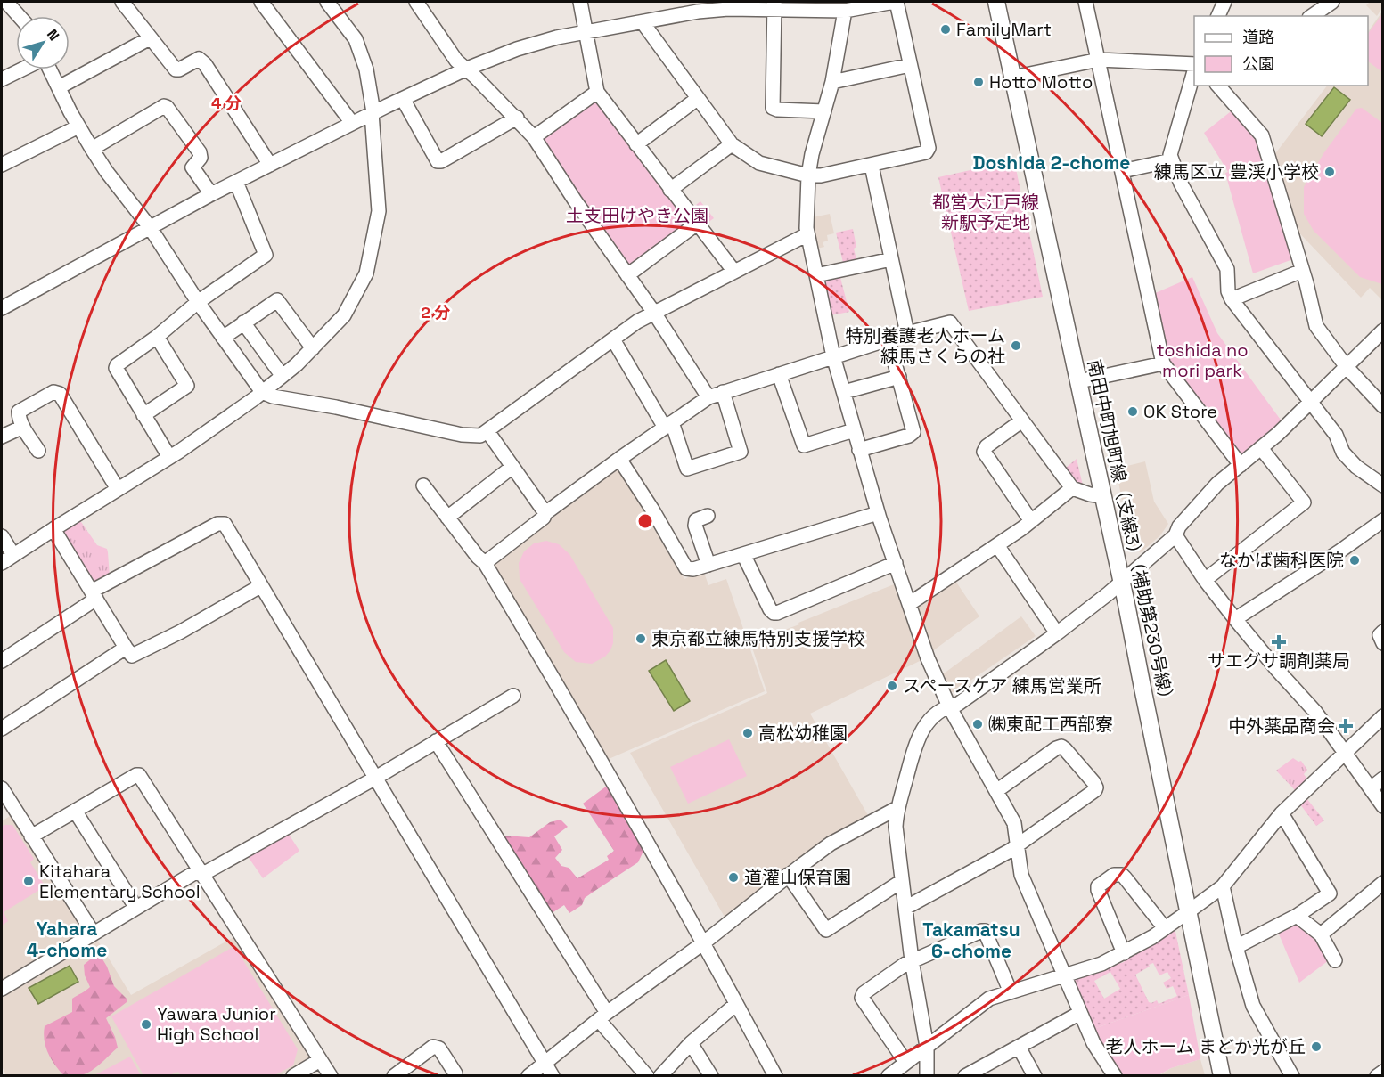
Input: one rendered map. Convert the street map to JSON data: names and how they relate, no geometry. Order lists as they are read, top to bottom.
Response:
{
  "streets": {
    "main road": ["南田中町旭町線（支線3）（補助第230号線）"]
  },
  "districts": ["Doshida 2-chome", "Yahara 4-chome", "Takamatsu 6-chome"],
  "parks": ["都営大江戸線 新駅予定地", "土支田けやき公園", "toshida no mori park"],
  "places": {
    "other": [
      "FamilyMart",
      "Hotto Motto",
      "練馬区立 豊渓小学校",
      "特別養護老人ホーム 練馬さくらの社",
      "OK Store",
      "なかば歯科医院",
      "東京都立練馬特別支援学校",
      "スペースケア 練馬営業所",
      "㈱東配工西部寮",
      "高松幼稚園",
      "道灌山保育園",
      "Kitahara Elementary School",
      "Yawara Junior High School",
      "老人ホーム まどか光が丘"
    ],
    "health": ["サエグサ調剤薬局", "中外薬品商会"]
  },
  "legend": ["道路", "公園"],
  "north": "top right",
  "rings": ["4 分", "2 分"]
}
